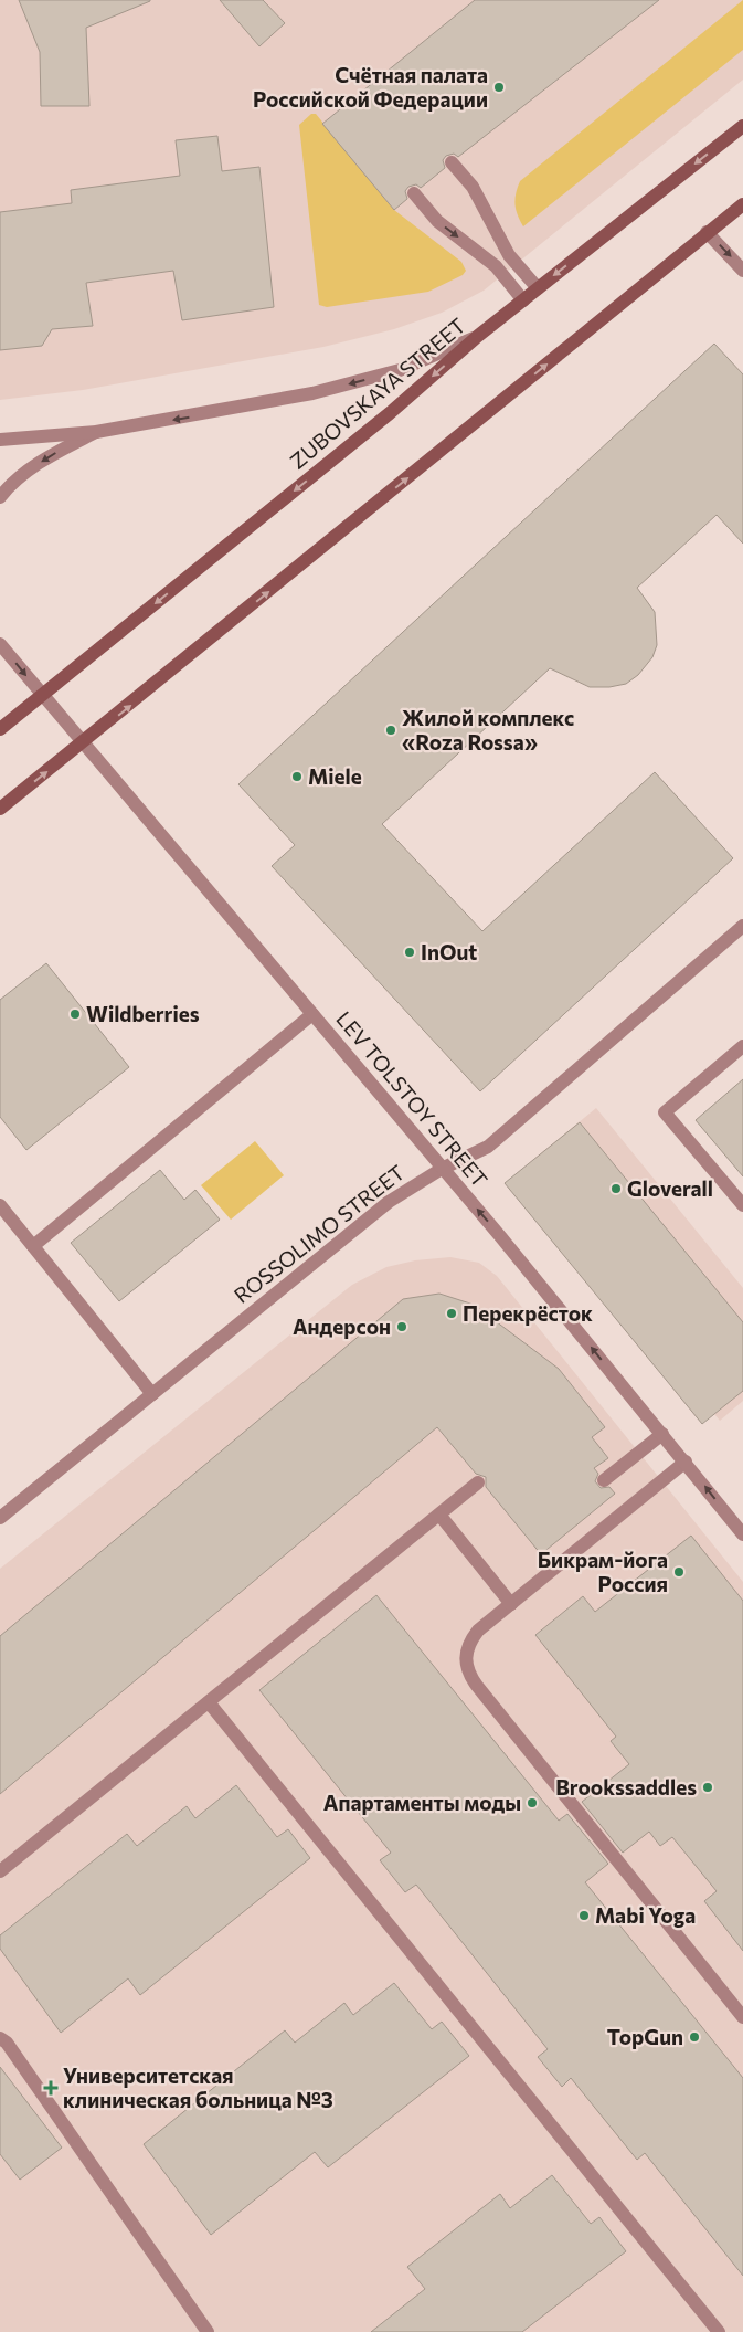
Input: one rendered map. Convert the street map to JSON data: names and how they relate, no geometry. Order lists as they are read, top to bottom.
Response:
{
  "streets": {
    "main road": ["ZUBOVSKAYA STREET"],
    "street": ["LEV TOLSTOY STREET", "ROSSOLIMO STREET"]
  },
  "crossings": [
    ["ZUBOVSKAYA STREET", "LEV TOLSTOY STREET"],
    ["LEV TOLSTOY STREET", "ROSSOLIMO STREET"]
  ],
  "places": {
    "other": [
      "Счётная палата Российской Федерации",
      "Жилой комплекс «Roza Rossa»",
      "Miele",
      "InOut",
      "Wildberries",
      "Gloverall",
      "Перекрёсток",
      "Андерсон",
      "Бикрам-йога Россия",
      "Brookssaddles",
      "Апартаменты моды",
      "Mabi Yoga",
      "TopGun"
    ],
    "health": ["Университетская клиническая больница №3"]
  }
}
